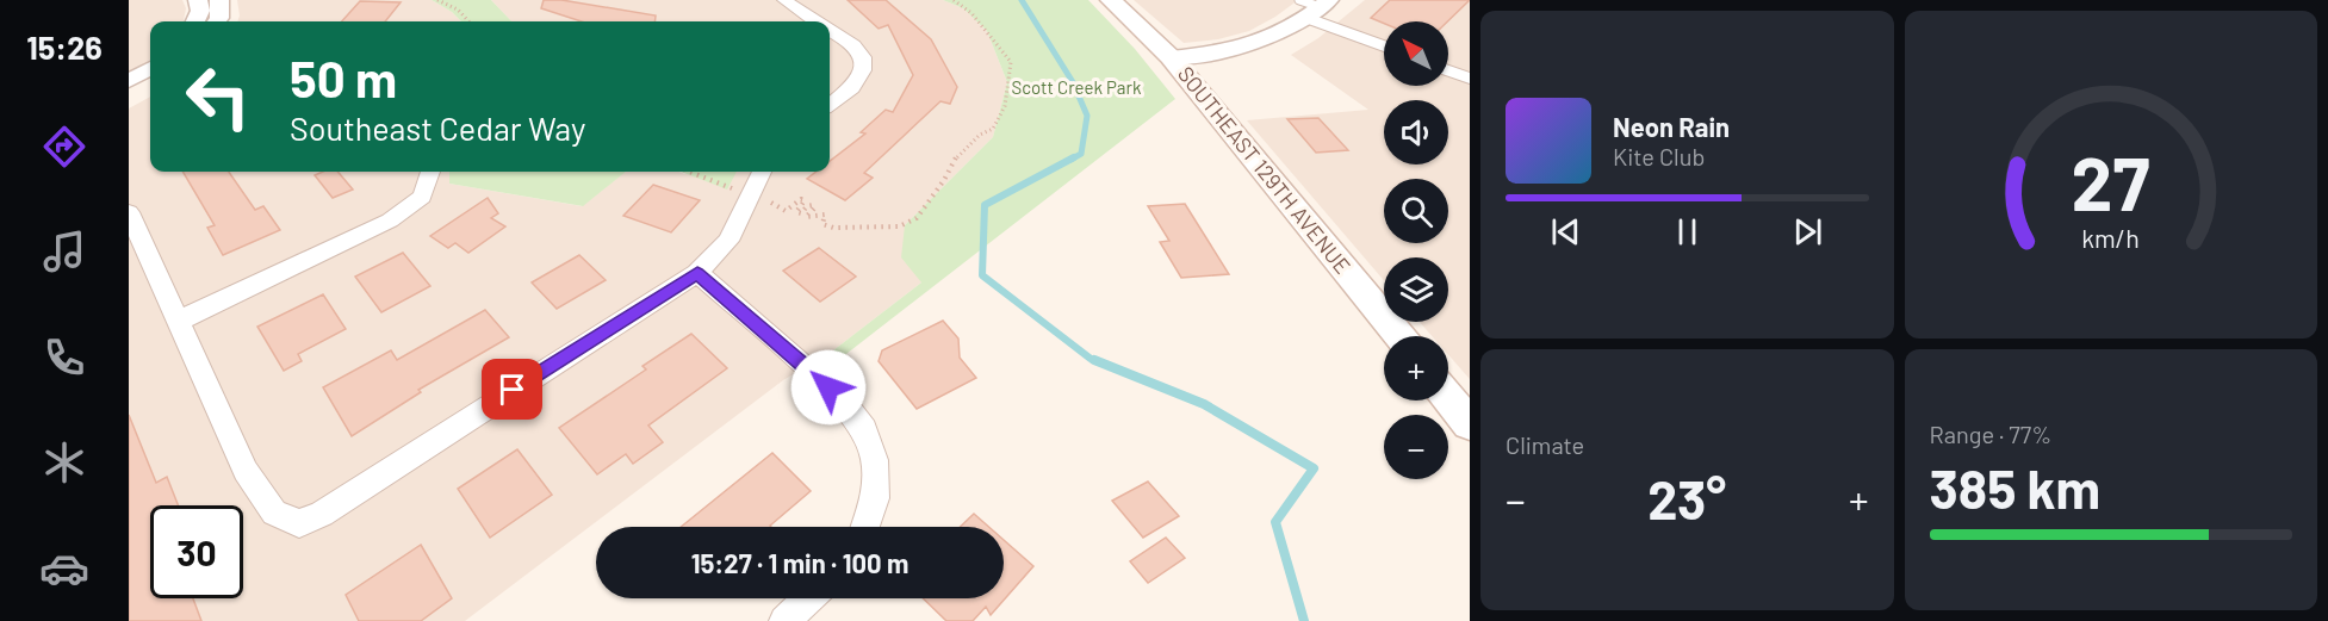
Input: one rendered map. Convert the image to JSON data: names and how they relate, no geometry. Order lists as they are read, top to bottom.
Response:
{
  "streets": {
    "main road": ["SOUTHEAST 129TH AVENUE"]
  },
  "parks": ["Scott Creek Park"],
  "north": "top left",
  "page": {
    "tabs": "15:26",
    "map_buttons": ["+", "−"],
    "turn": ["50 m", "Southeast Cedar Way"],
    "song": ["Neon Rain", "Kite Club"],
    "tile": [
      "Climate",
      ["Range · 77%", "385 km"]
    ],
    "heat": ["−", "23°", "+"],
    "limit": "30",
    "trip": "15:27 · 1 min · 100 m",
    "gauge": ["27", "km/h"]
  }
}
